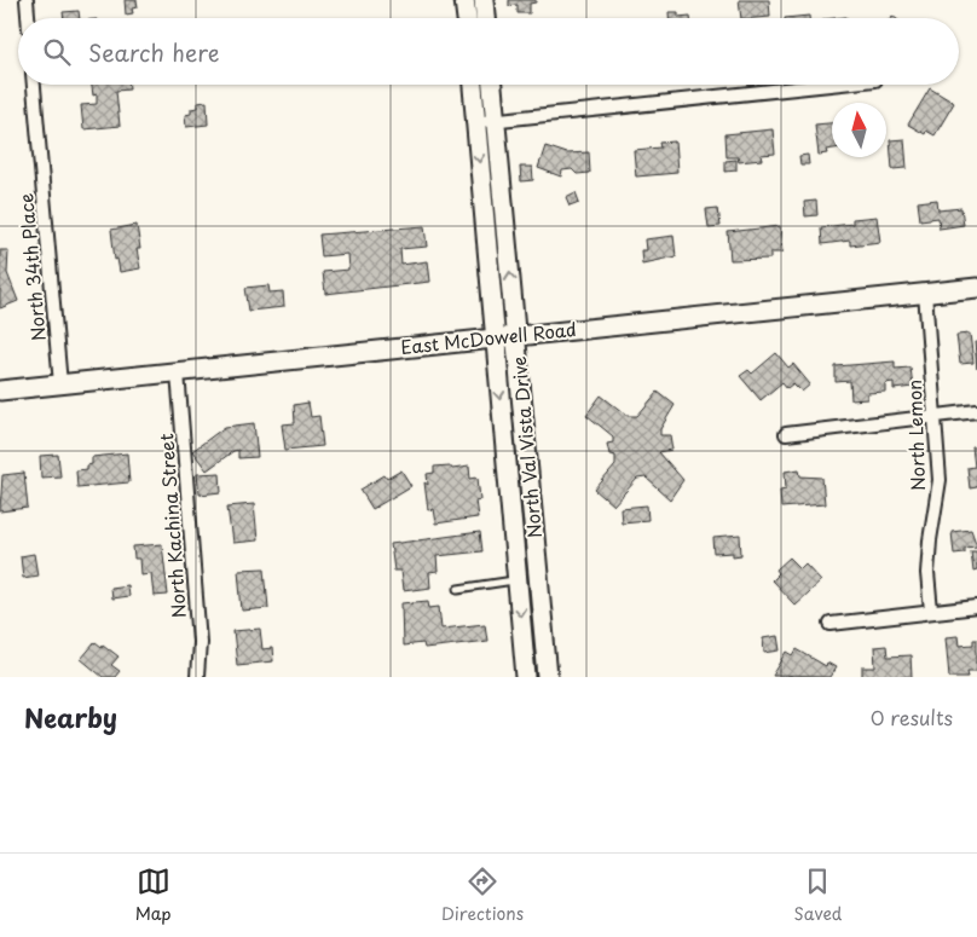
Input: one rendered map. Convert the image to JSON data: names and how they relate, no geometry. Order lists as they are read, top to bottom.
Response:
{
  "streets": {
    "main road": ["East McDowell Road", "North Val Vista Drive"],
    "street": ["North 34th Place", "North Lemon", "North Kachina Street"]
  },
  "crossings": [
    ["North 34th Place", "East McDowell Road"],
    ["East McDowell Road", "North Lemon"],
    ["East McDowell Road", "North Val Vista Drive"],
    ["East McDowell Road", "North Kachina Street"]
  ],
  "north": "top",
  "page": {
    "search": "Search here",
    "heading": ["Nearby", "0 results"],
    "nav": ["Map", "Directions", "Saved"]
  }
}
